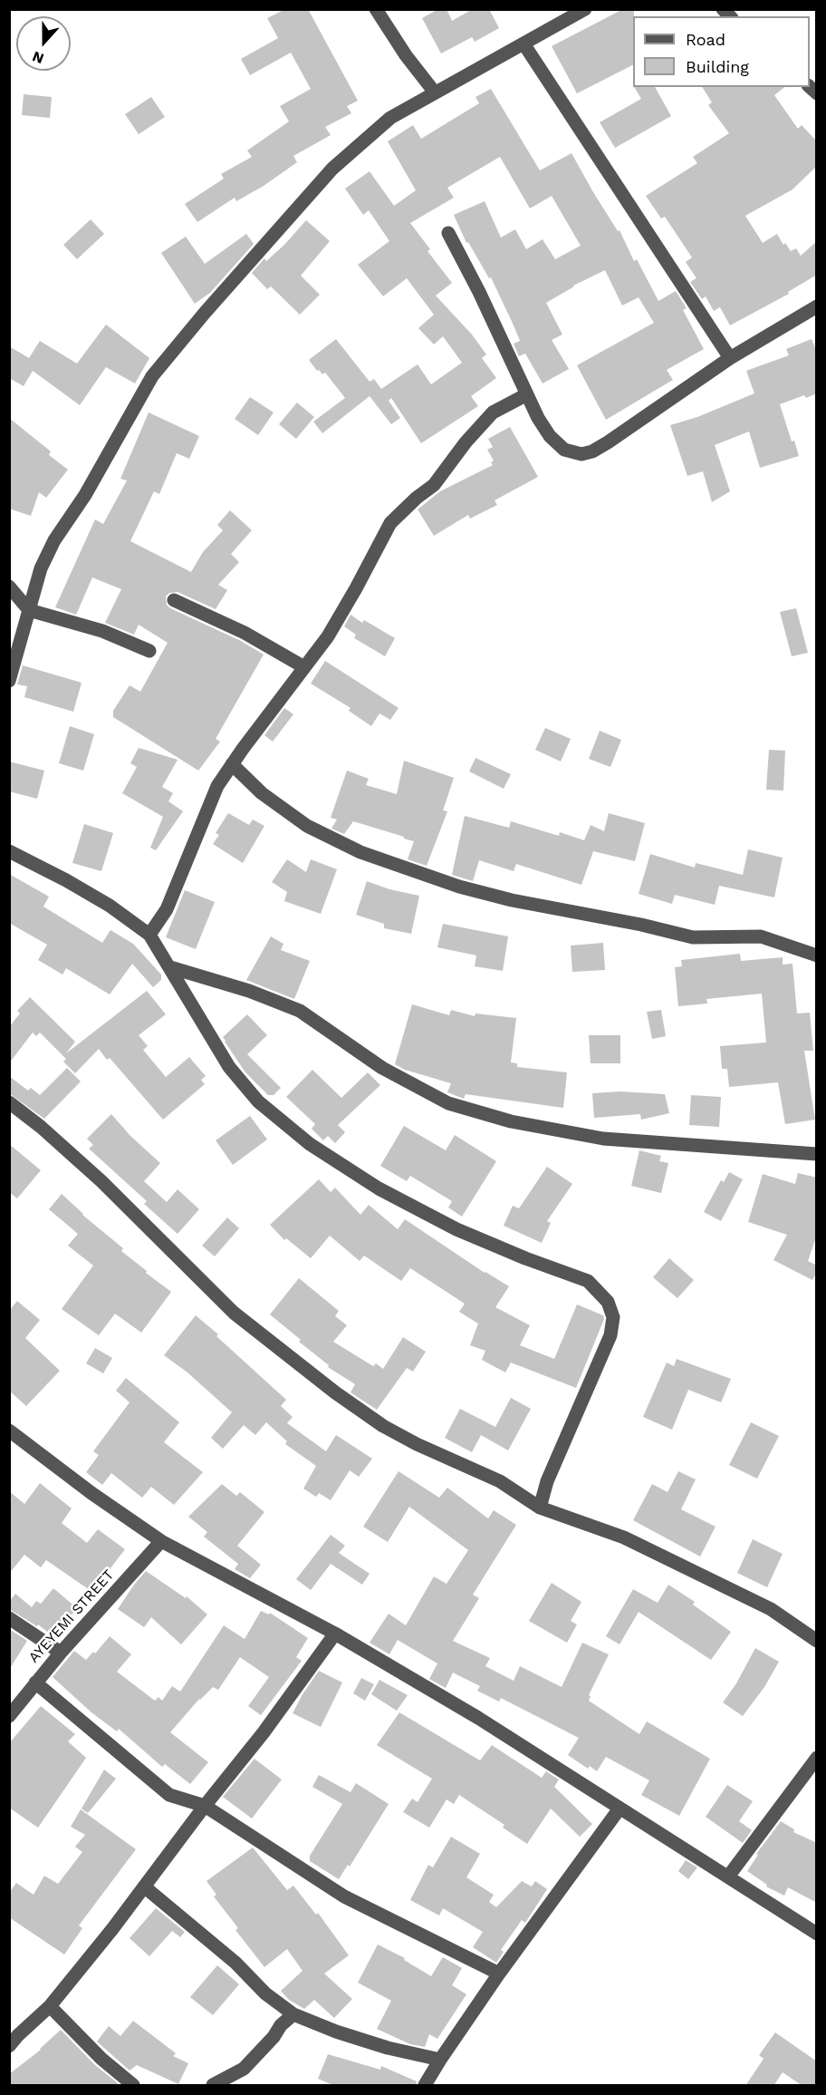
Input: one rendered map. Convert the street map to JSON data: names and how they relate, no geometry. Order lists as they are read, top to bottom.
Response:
{
  "streets": {
    "street": ["AYEYEMI STREET"]
  },
  "legend": ["Road", "Building"],
  "north": "bottom"
}
